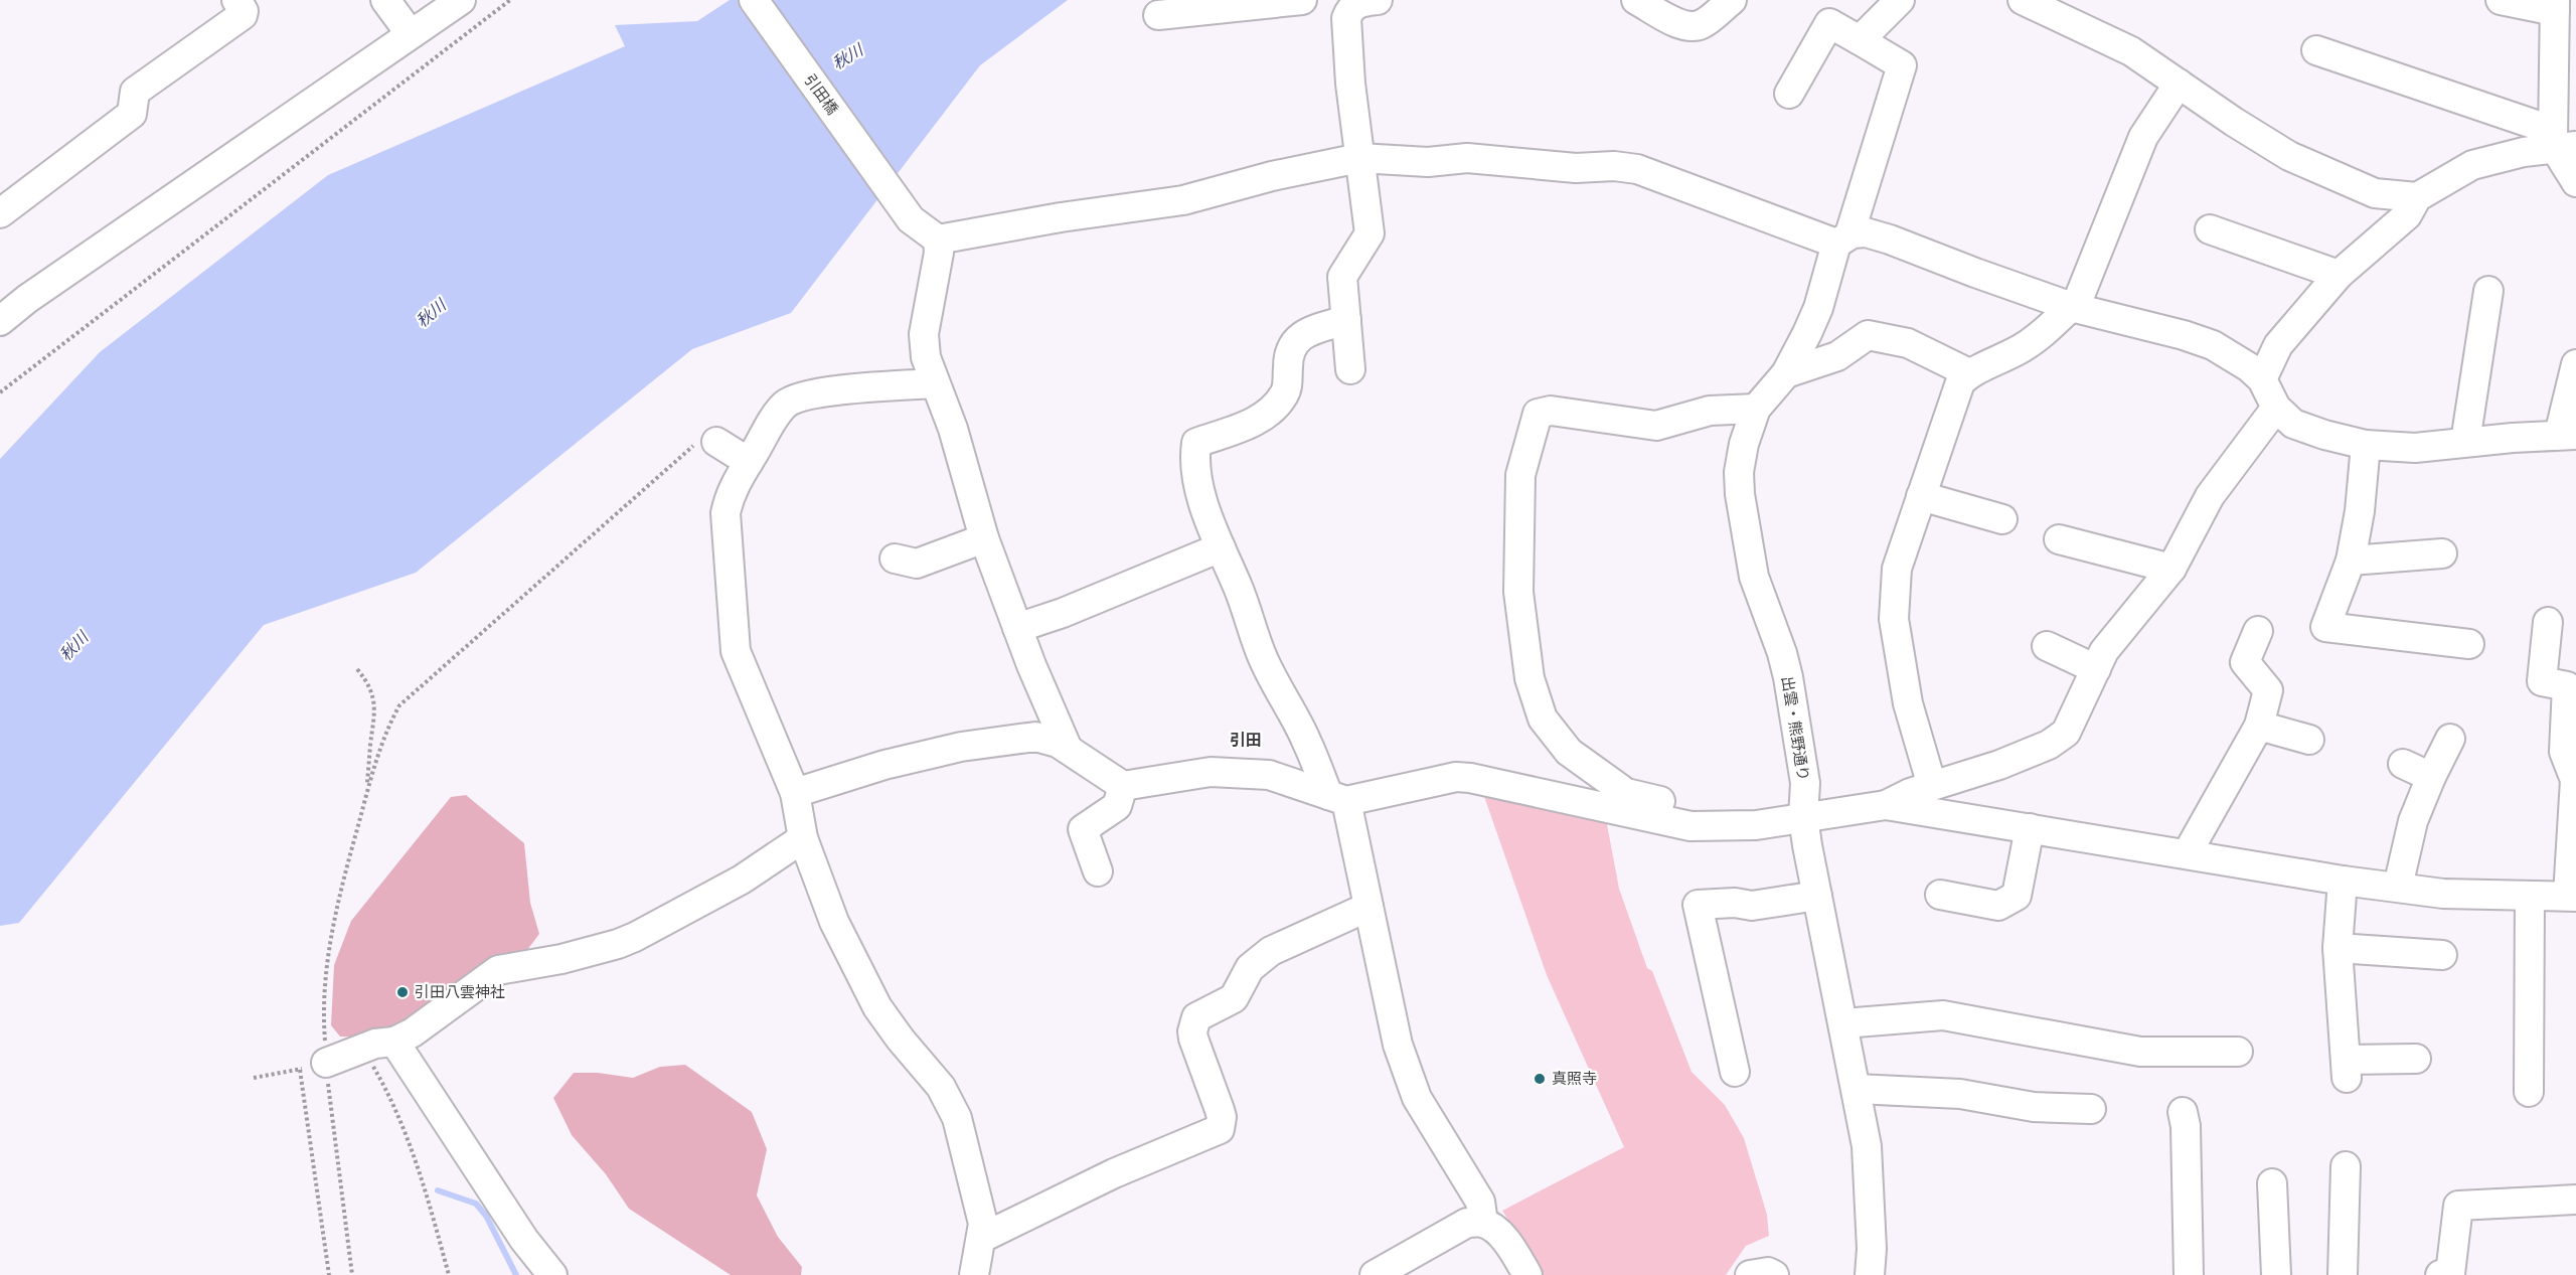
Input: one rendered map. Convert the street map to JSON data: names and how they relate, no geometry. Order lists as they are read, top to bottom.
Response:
{
  "streets": {
    "street": ["引田橋", "出雲・熊野通り"]
  },
  "districts": ["引田"],
  "water": ["秋川"],
  "places": ["引田八雲神社", "真照寺"]
}
